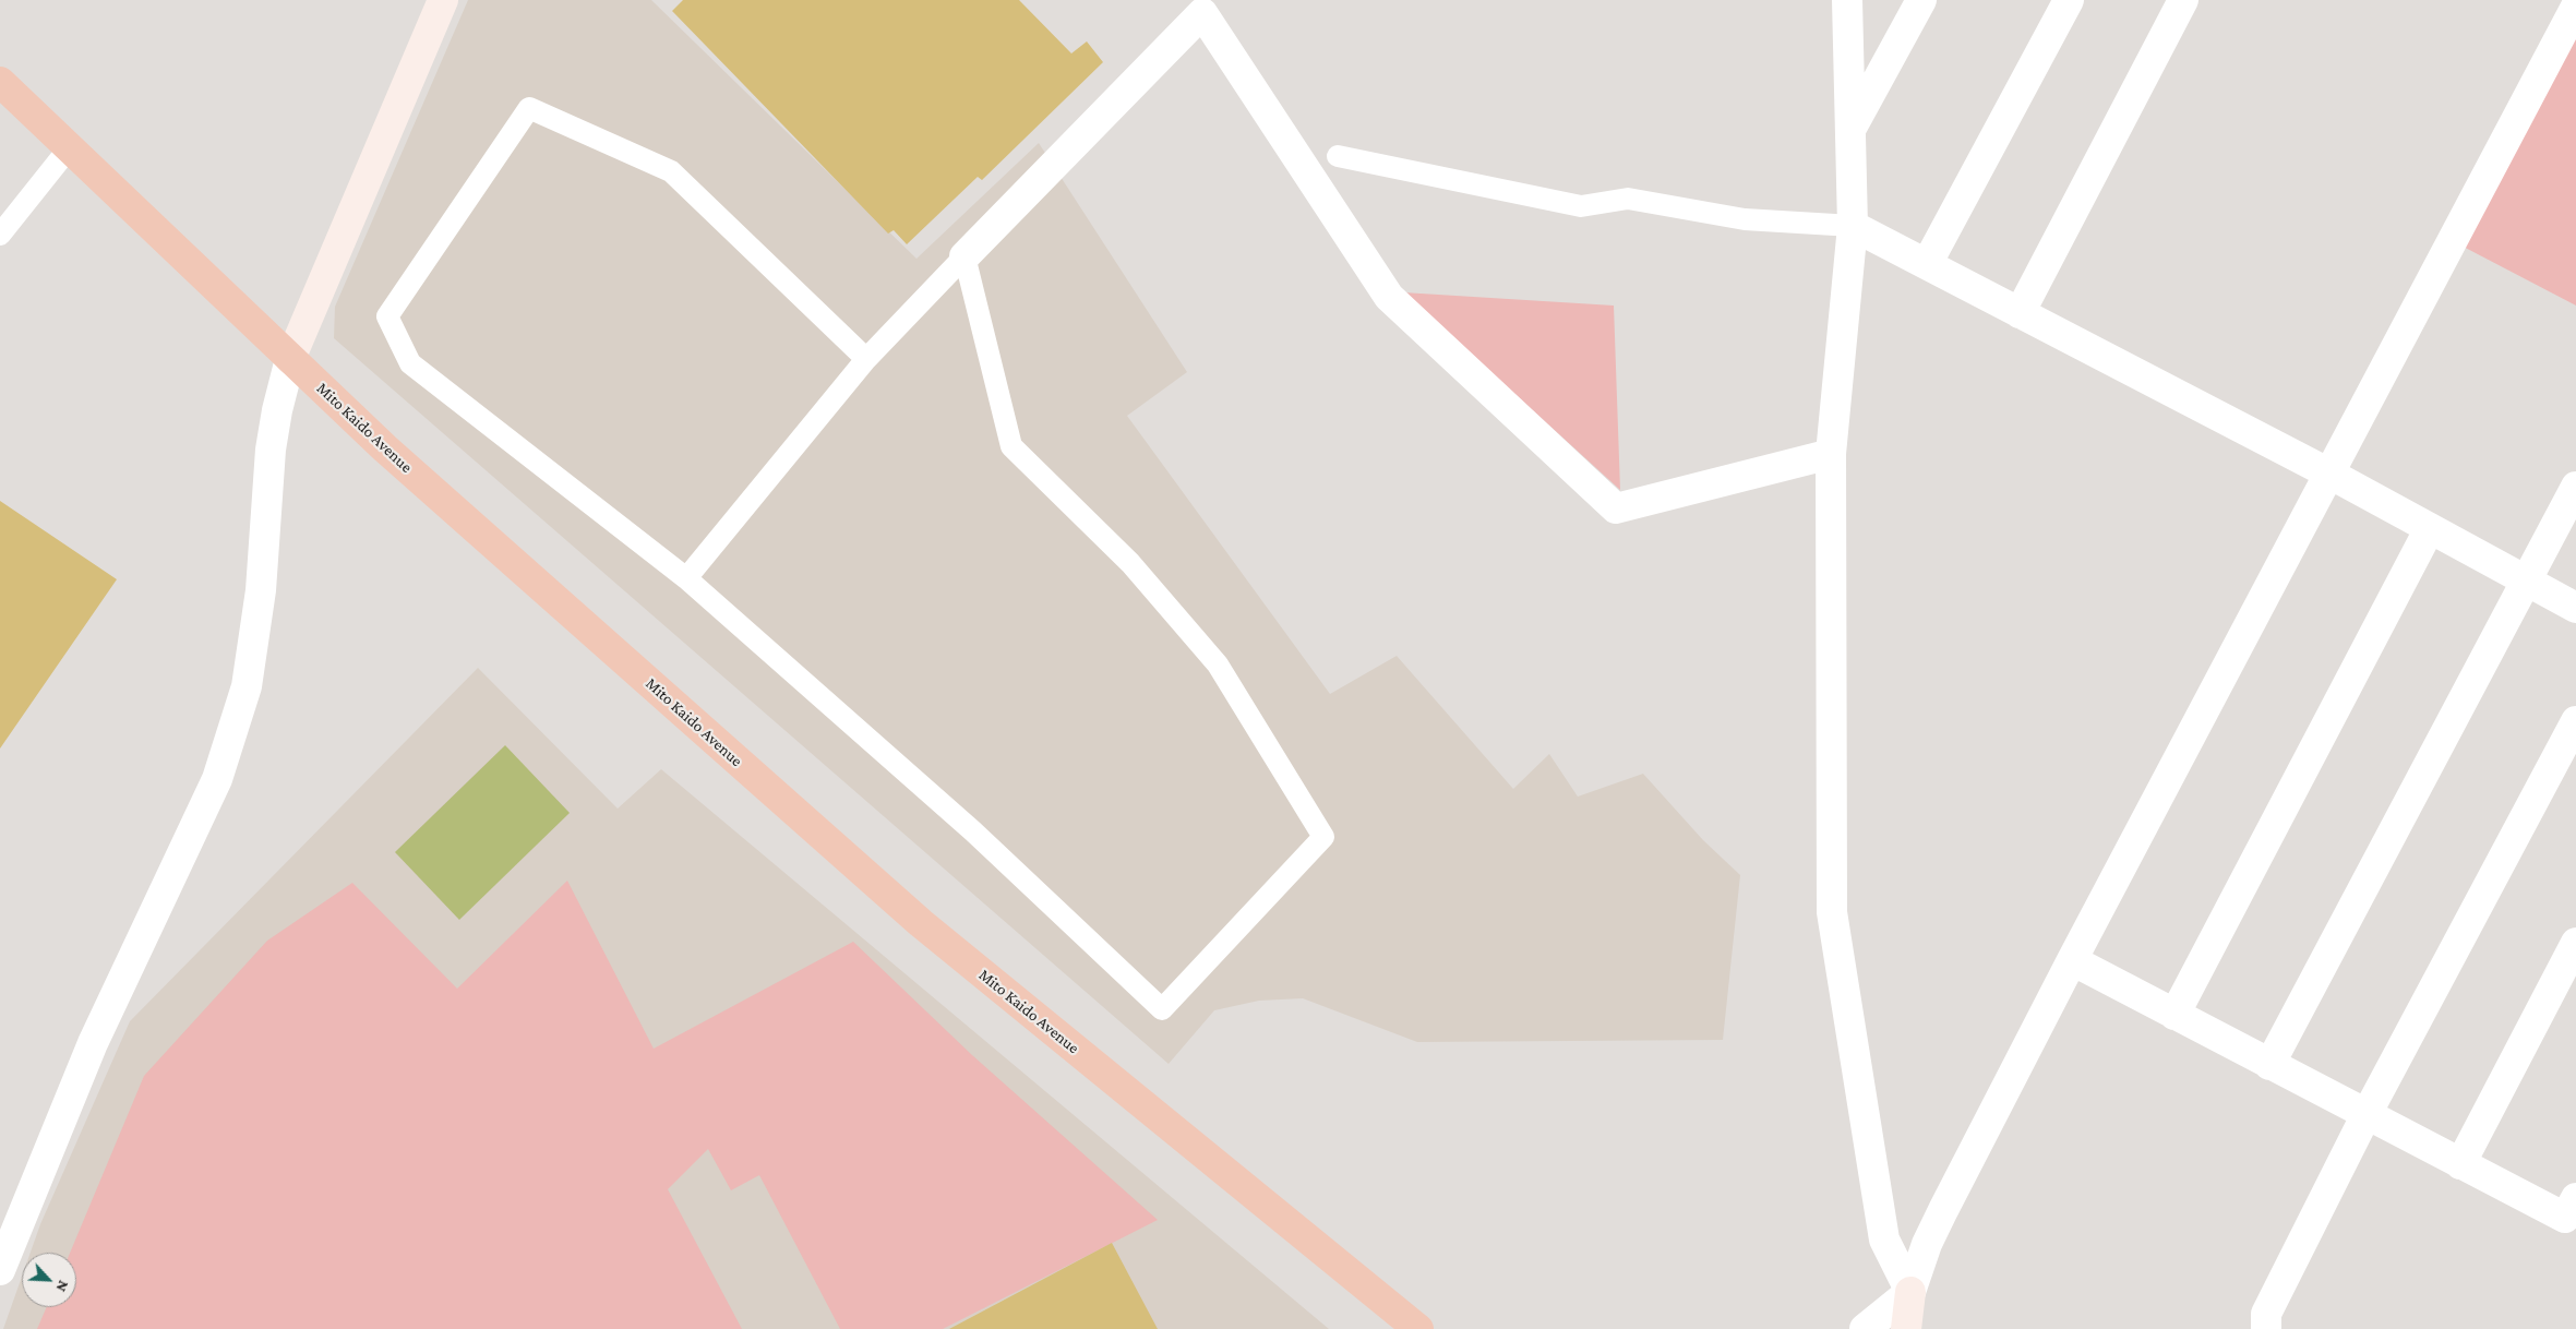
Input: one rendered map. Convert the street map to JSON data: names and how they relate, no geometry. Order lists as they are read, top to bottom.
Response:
{
  "streets": {
    "highway": ["Mito Kaido Avenue"]
  },
  "north": "bottom right"
}
